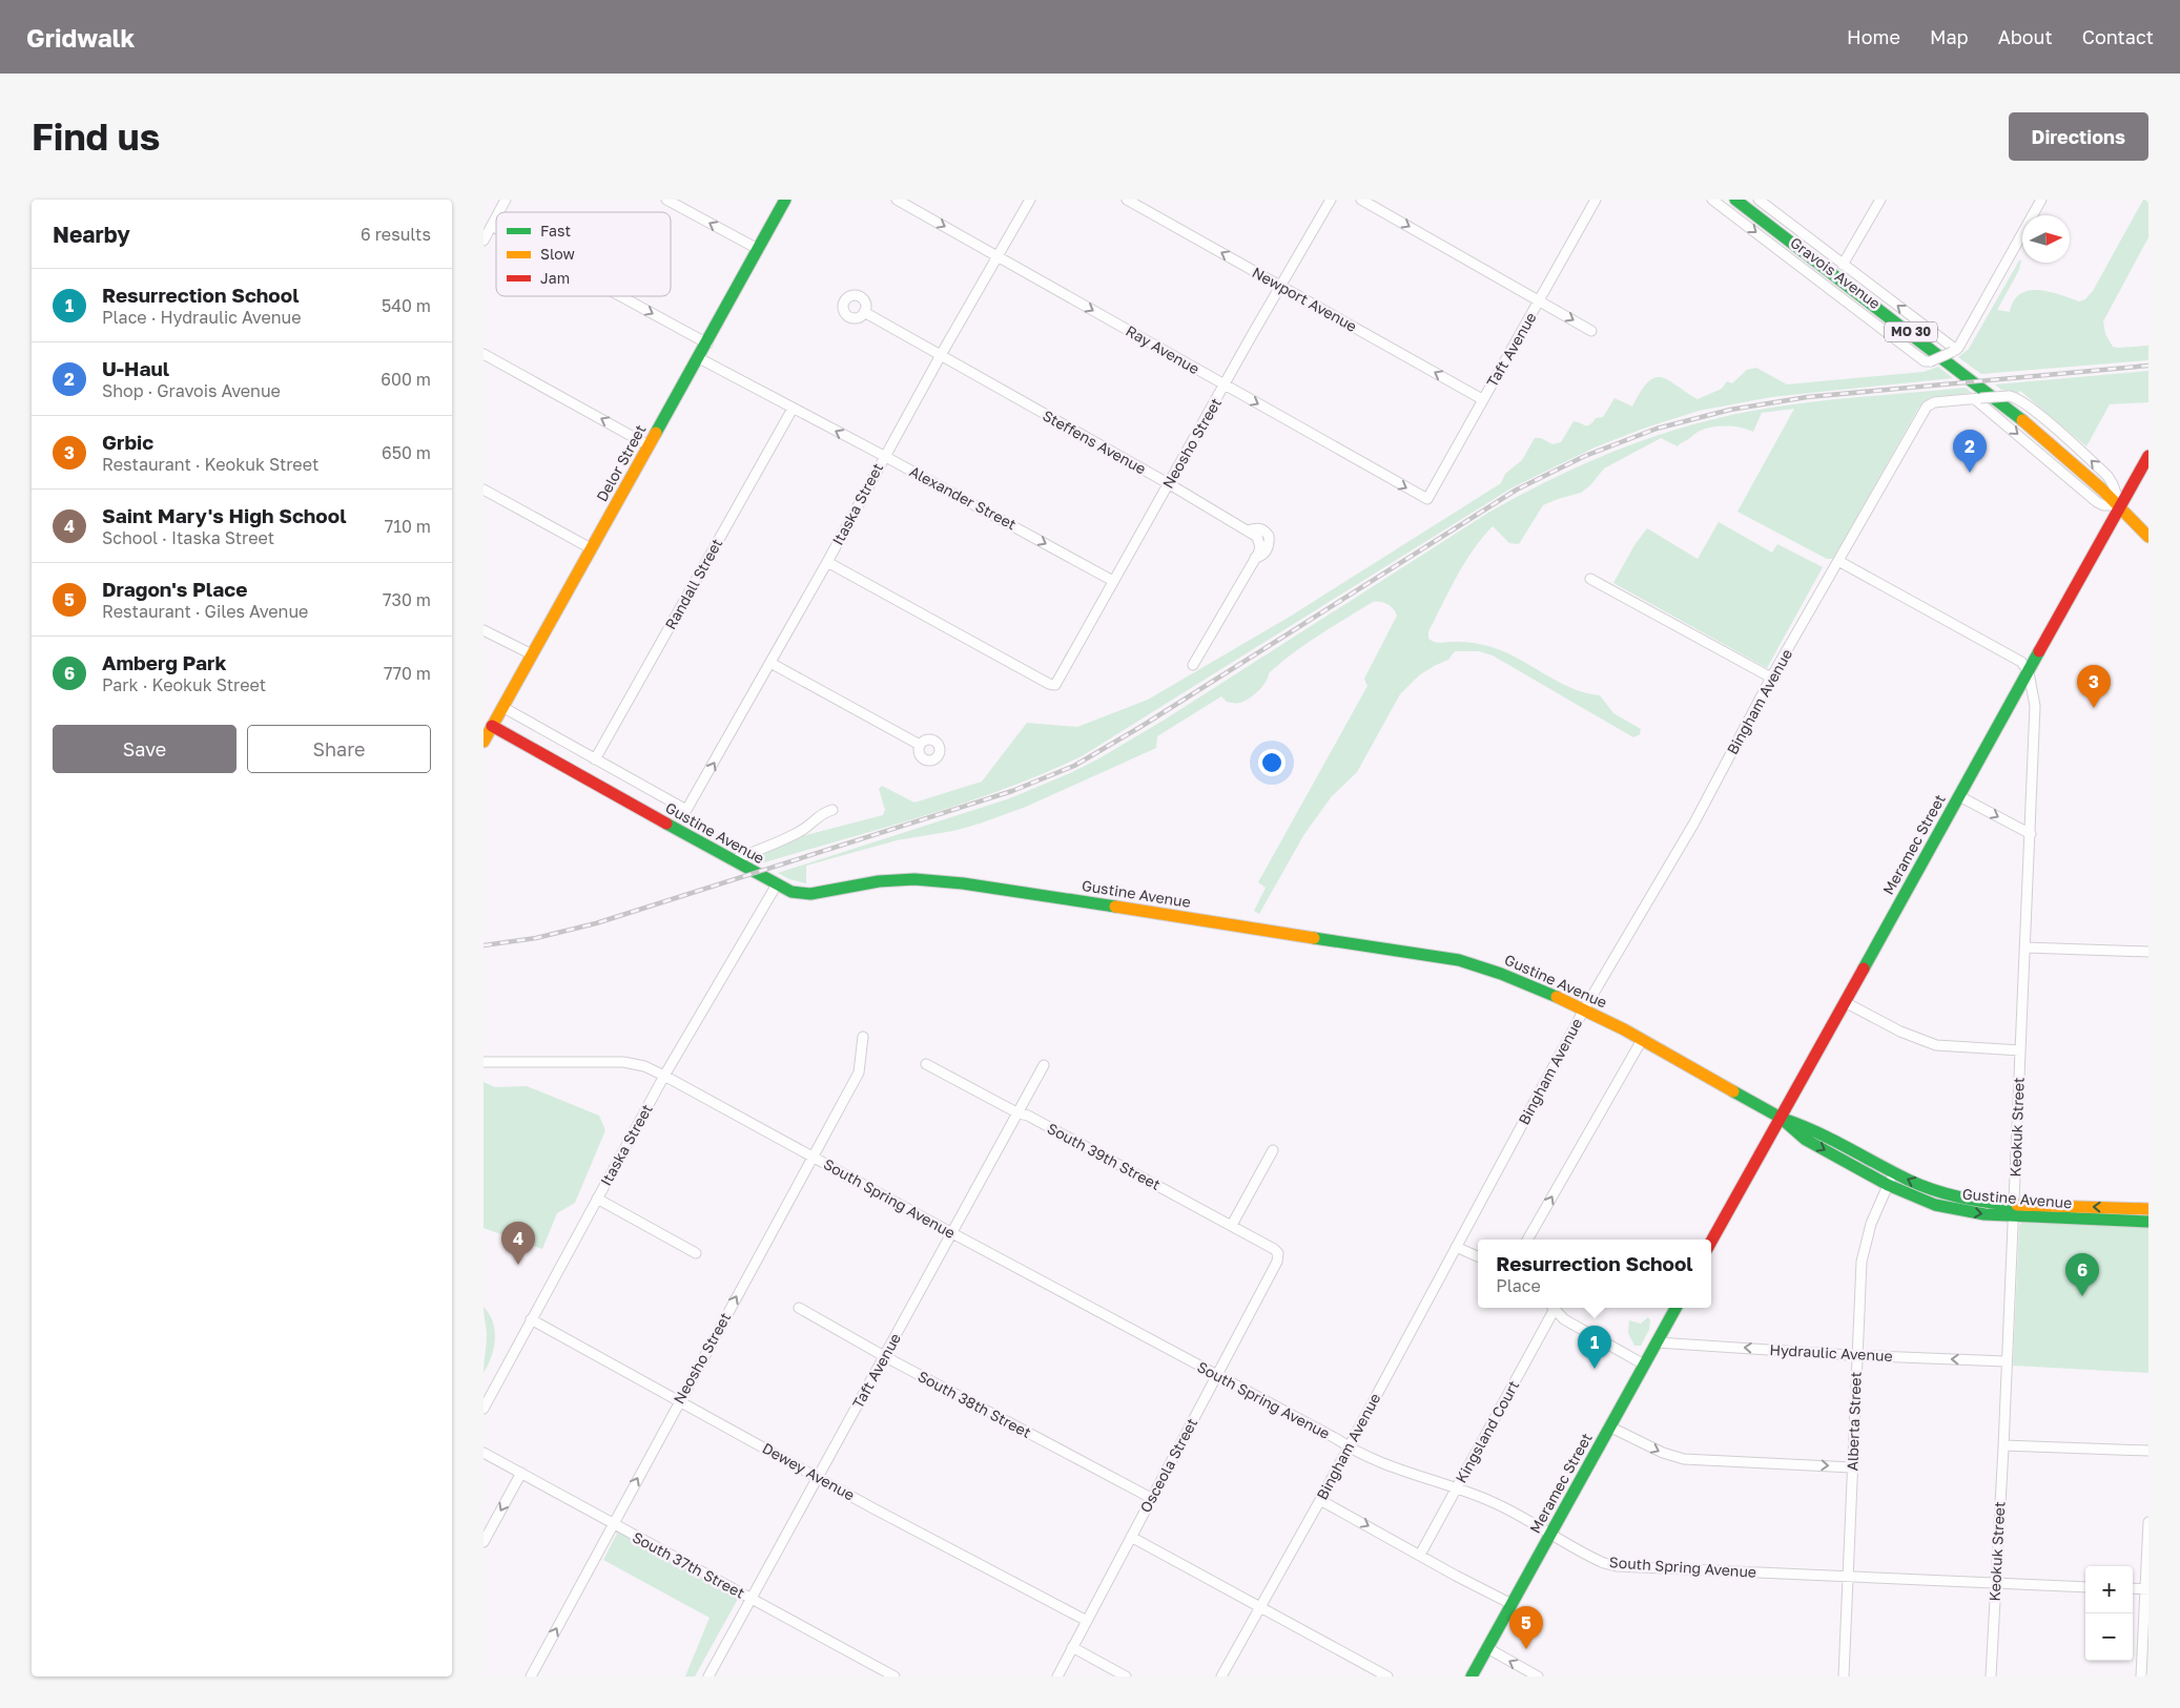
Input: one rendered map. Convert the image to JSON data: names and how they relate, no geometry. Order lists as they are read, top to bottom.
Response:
{
  "streets": {
    "street": [
      "Gravois Avenue",
      "Newport Avenue",
      "MO 30",
      "Ray Avenue",
      "Taft Avenue",
      "Steffens Avenue",
      "Neosho Street",
      "Delor Street",
      "Alexander Street",
      "Itaska Street",
      "Randall Street",
      "Bingham Avenue",
      "Gustine Avenue",
      "Meramec Street",
      "Keokuk Street",
      "South 39th Street",
      "South Spring Avenue",
      "Hydraulic Avenue",
      "South 38th Street",
      "Alberta Street",
      "Kingsland Court",
      "Osceola Street",
      "Dewey Avenue",
      "South 37th Street"
    ]
  },
  "crossings": [
    ["Gravois Avenue", "Bingham Avenue"],
    ["Gravois Avenue", "Meramec Street"],
    ["Newport Avenue", "Taft Avenue"],
    ["Newport Avenue", "Neosho Street"],
    ["Ray Avenue", "Taft Avenue"],
    ["Ray Avenue", "Neosho Street"],
    ["Ray Avenue", "Itaska Street"],
    ["Taft Avenue", "South 39th Street"],
    ["Taft Avenue", "South Spring Avenue"],
    ["Taft Avenue", "South 38th Street"],
    ["Taft Avenue", "Dewey Avenue"],
    ["Taft Avenue", "South 37th Street"],
    ["Steffens Avenue", "Neosho Street"],
    ["Steffens Avenue", "Itaska Street"],
    ["Neosho Street", "Alexander Street"],
    ["Neosho Street", "Itaska Street"],
    ["Neosho Street", "South Spring Avenue"],
    ["Neosho Street", "Dewey Avenue"],
    ["Neosho Street", "South 37th Street"],
    ["Delor Street", "Alexander Street"],
    ["Delor Street", "Gustine Avenue"],
    ["Alexander Street", "Itaska Street"],
    ["Alexander Street", "Randall Street"],
    ["Itaska Street", "Randall Street"],
    ["Itaska Street", "Gustine Avenue"],
    ["Itaska Street", "South Spring Avenue"],
    ["Itaska Street", "Dewey Avenue"],
    ["Bingham Avenue", "Gustine Avenue"],
    ["Bingham Avenue", "South Spring Avenue"],
    ["Gustine Avenue", "Meramec Street"],
    ["Gustine Avenue", "Keokuk Street"],
    ["Gustine Avenue", "Alberta Street"],
    ["Meramec Street", "Keokuk Street"],
    ["Meramec Street", "South Spring Avenue"],
    ["Meramec Street", "Hydraulic Avenue"],
    ["Keokuk Street", "South Spring Avenue"],
    ["Keokuk Street", "Hydraulic Avenue"],
    ["South 39th Street", "Osceola Street"],
    ["South Spring Avenue", "Alberta Street"],
    ["South Spring Avenue", "Kingsland Court"],
    ["South Spring Avenue", "Osceola Street"],
    ["Hydraulic Avenue", "Alberta Street"],
    ["South 38th Street", "Osceola Street"],
    ["Osceola Street", "Dewey Avenue"]
  ],
  "one_way": [
    "Newport Avenue",
    "Ray Avenue",
    "Neosho Street",
    "Hydraulic Avenue"
  ],
  "legend": ["Fast", "Slow", "Jam"],
  "north": "right",
  "page": {
    "header": "Gridwalk",
    "nav": [
      "Home",
      "Map",
      "About",
      "Contact"
    ],
    "buttons": [
      "Directions",
      ["Save", "Share"]
    ],
    "title": "Find us",
    "heading": ["Nearby", "6 results"],
    "list": [
      {
        "mark": "1",
        "name": "Resurrection School",
        "note": "Place · Hydraulic Avenue",
        "value": "540 m"
      },
      {
        "mark": "2",
        "name": "U-Haul",
        "note": "Shop · Gravois Avenue",
        "value": "600 m"
      },
      {
        "mark": "3",
        "name": "Grbic",
        "note": "Restaurant · Keokuk Street",
        "value": "650 m"
      },
      {
        "mark": "4",
        "name": "Saint Mary's High School",
        "note": "School · Itaska Street",
        "value": "710 m"
      },
      {
        "mark": "5",
        "name": "Dragon's Place",
        "note": "Restaurant · Giles Avenue",
        "value": "730 m"
      },
      {
        "mark": "6",
        "name": "Amberg Park",
        "note": "Park · Keokuk Street",
        "value": "770 m"
      }
    ],
    "pins": [
      "2",
      "3",
      "4",
      "6",
      "1",
      "5"
    ],
    "popup": ["Resurrection School", "Place"],
    "map_buttons": ["+", "−"]
  }
}
